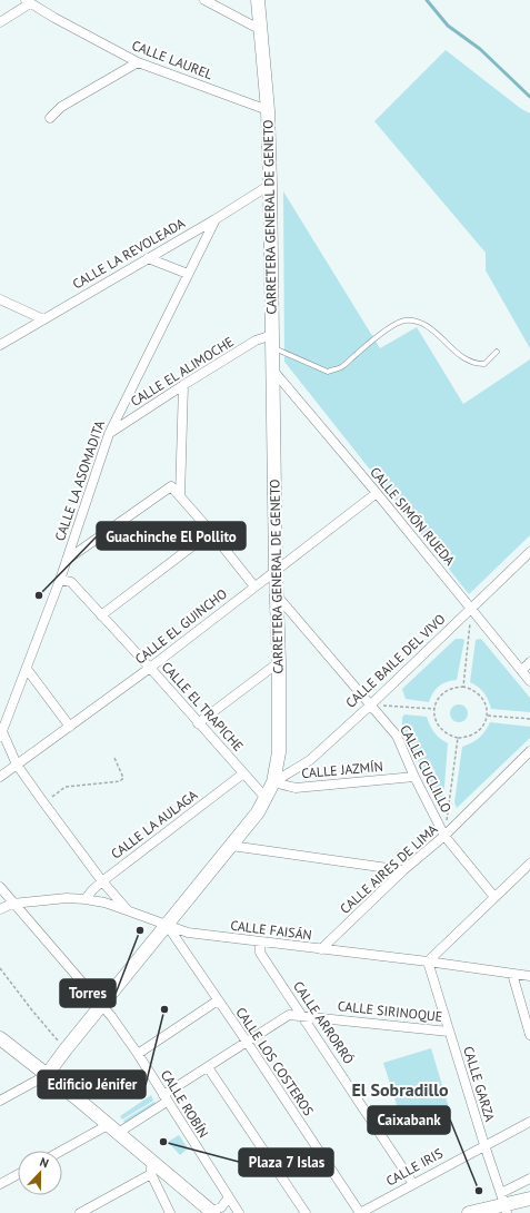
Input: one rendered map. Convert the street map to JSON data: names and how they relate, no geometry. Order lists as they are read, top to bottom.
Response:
{
  "streets": {
    "main road": ["CARRETERA GENERAL DE GENETO"],
    "street": [
      "CALLE LAUREL",
      "CALLE LA REVOLEADA",
      "CALLE EL ALIMOCHE",
      "CALLE LA ASOMADITA",
      "CALLE SIMÓN RUEDA",
      "CALLE EL GUINCHO",
      "CALLE BAILE DEL VIVO",
      "CALLE EL TRAPICHE",
      "CALLE CUCLILLO",
      "CALLE JAZMÍN",
      "CALLE LA AULAGA",
      "CALLE AIRES DE LIMA",
      "CALLE FAISÁN",
      "CALLE SIRINOQUE",
      "CALLE ARRORRÓ",
      "CALLE LOS COSTEROS",
      "CALLE GARZA",
      "CALLE ROBÍN",
      "CALLE IRIS"
    ]
  },
  "crossings": [
    ["CALLE LAUREL", "CARRETERA GENERAL DE GENETO"],
    ["CARRETERA GENERAL DE GENETO", "CALLE LA REVOLEADA"],
    ["CARRETERA GENERAL DE GENETO", "CALLE EL ALIMOCHE"],
    ["CARRETERA GENERAL DE GENETO", "CALLE SIMÓN RUEDA"],
    ["CARRETERA GENERAL DE GENETO", "CALLE EL GUINCHO"],
    ["CARRETERA GENERAL DE GENETO", "CALLE BAILE DEL VIVO"],
    ["CARRETERA GENERAL DE GENETO", "CALLE EL TRAPICHE"],
    ["CARRETERA GENERAL DE GENETO", "CALLE CUCLILLO"],
    ["CARRETERA GENERAL DE GENETO", "CALLE JAZMÍN"],
    ["CARRETERA GENERAL DE GENETO", "CALLE FAISÁN"],
    ["CARRETERA GENERAL DE GENETO", "CALLE LOS COSTEROS"],
    ["CARRETERA GENERAL DE GENETO", "CALLE ROBÍN"],
    ["CALLE LA REVOLEADA", "CALLE LA ASOMADITA"],
    ["CALLE EL ALIMOCHE", "CALLE LA ASOMADITA"],
    ["CALLE LA ASOMADITA", "CALLE EL TRAPICHE"],
    ["CALLE SIMÓN RUEDA", "CALLE EL GUINCHO"],
    ["CALLE SIMÓN RUEDA", "CALLE BAILE DEL VIVO"],
    ["CALLE EL GUINCHO", "CALLE EL TRAPICHE"],
    ["CALLE BAILE DEL VIVO", "CALLE CUCLILLO"],
    ["CALLE BAILE DEL VIVO", "CALLE JAZMÍN"],
    ["CALLE EL TRAPICHE", "CALLE LA AULAGA"],
    ["CALLE CUCLILLO", "CALLE JAZMÍN"],
    ["CALLE CUCLILLO", "CALLE AIRES DE LIMA"],
    ["CALLE LA AULAGA", "CALLE FAISÁN"],
    ["CALLE AIRES DE LIMA", "CALLE FAISÁN"],
    ["CALLE FAISÁN", "CALLE ARRORRÓ"],
    ["CALLE FAISÁN", "CALLE LOS COSTEROS"],
    ["CALLE FAISÁN", "CALLE GARZA"],
    ["CALLE FAISÁN", "CALLE ROBÍN"],
    ["CALLE SIRINOQUE", "CALLE ARRORRÓ"],
    ["CALLE SIRINOQUE", "CALLE LOS COSTEROS"],
    ["CALLE SIRINOQUE", "CALLE GARZA"],
    ["CALLE SIRINOQUE", "CALLE ROBÍN"],
    ["CALLE ARRORRÓ", "CALLE IRIS"],
    ["CALLE LOS COSTEROS", "CALLE IRIS"],
    ["CALLE GARZA", "CALLE IRIS"]
  ],
  "districts": ["El Sobradillo"],
  "places": [
    "Guachinche El Pollito",
    "Torres",
    "Edificio Jénifer",
    "Plaza 7 Islas",
    "Caixabank"
  ],
  "north": "top"
}
